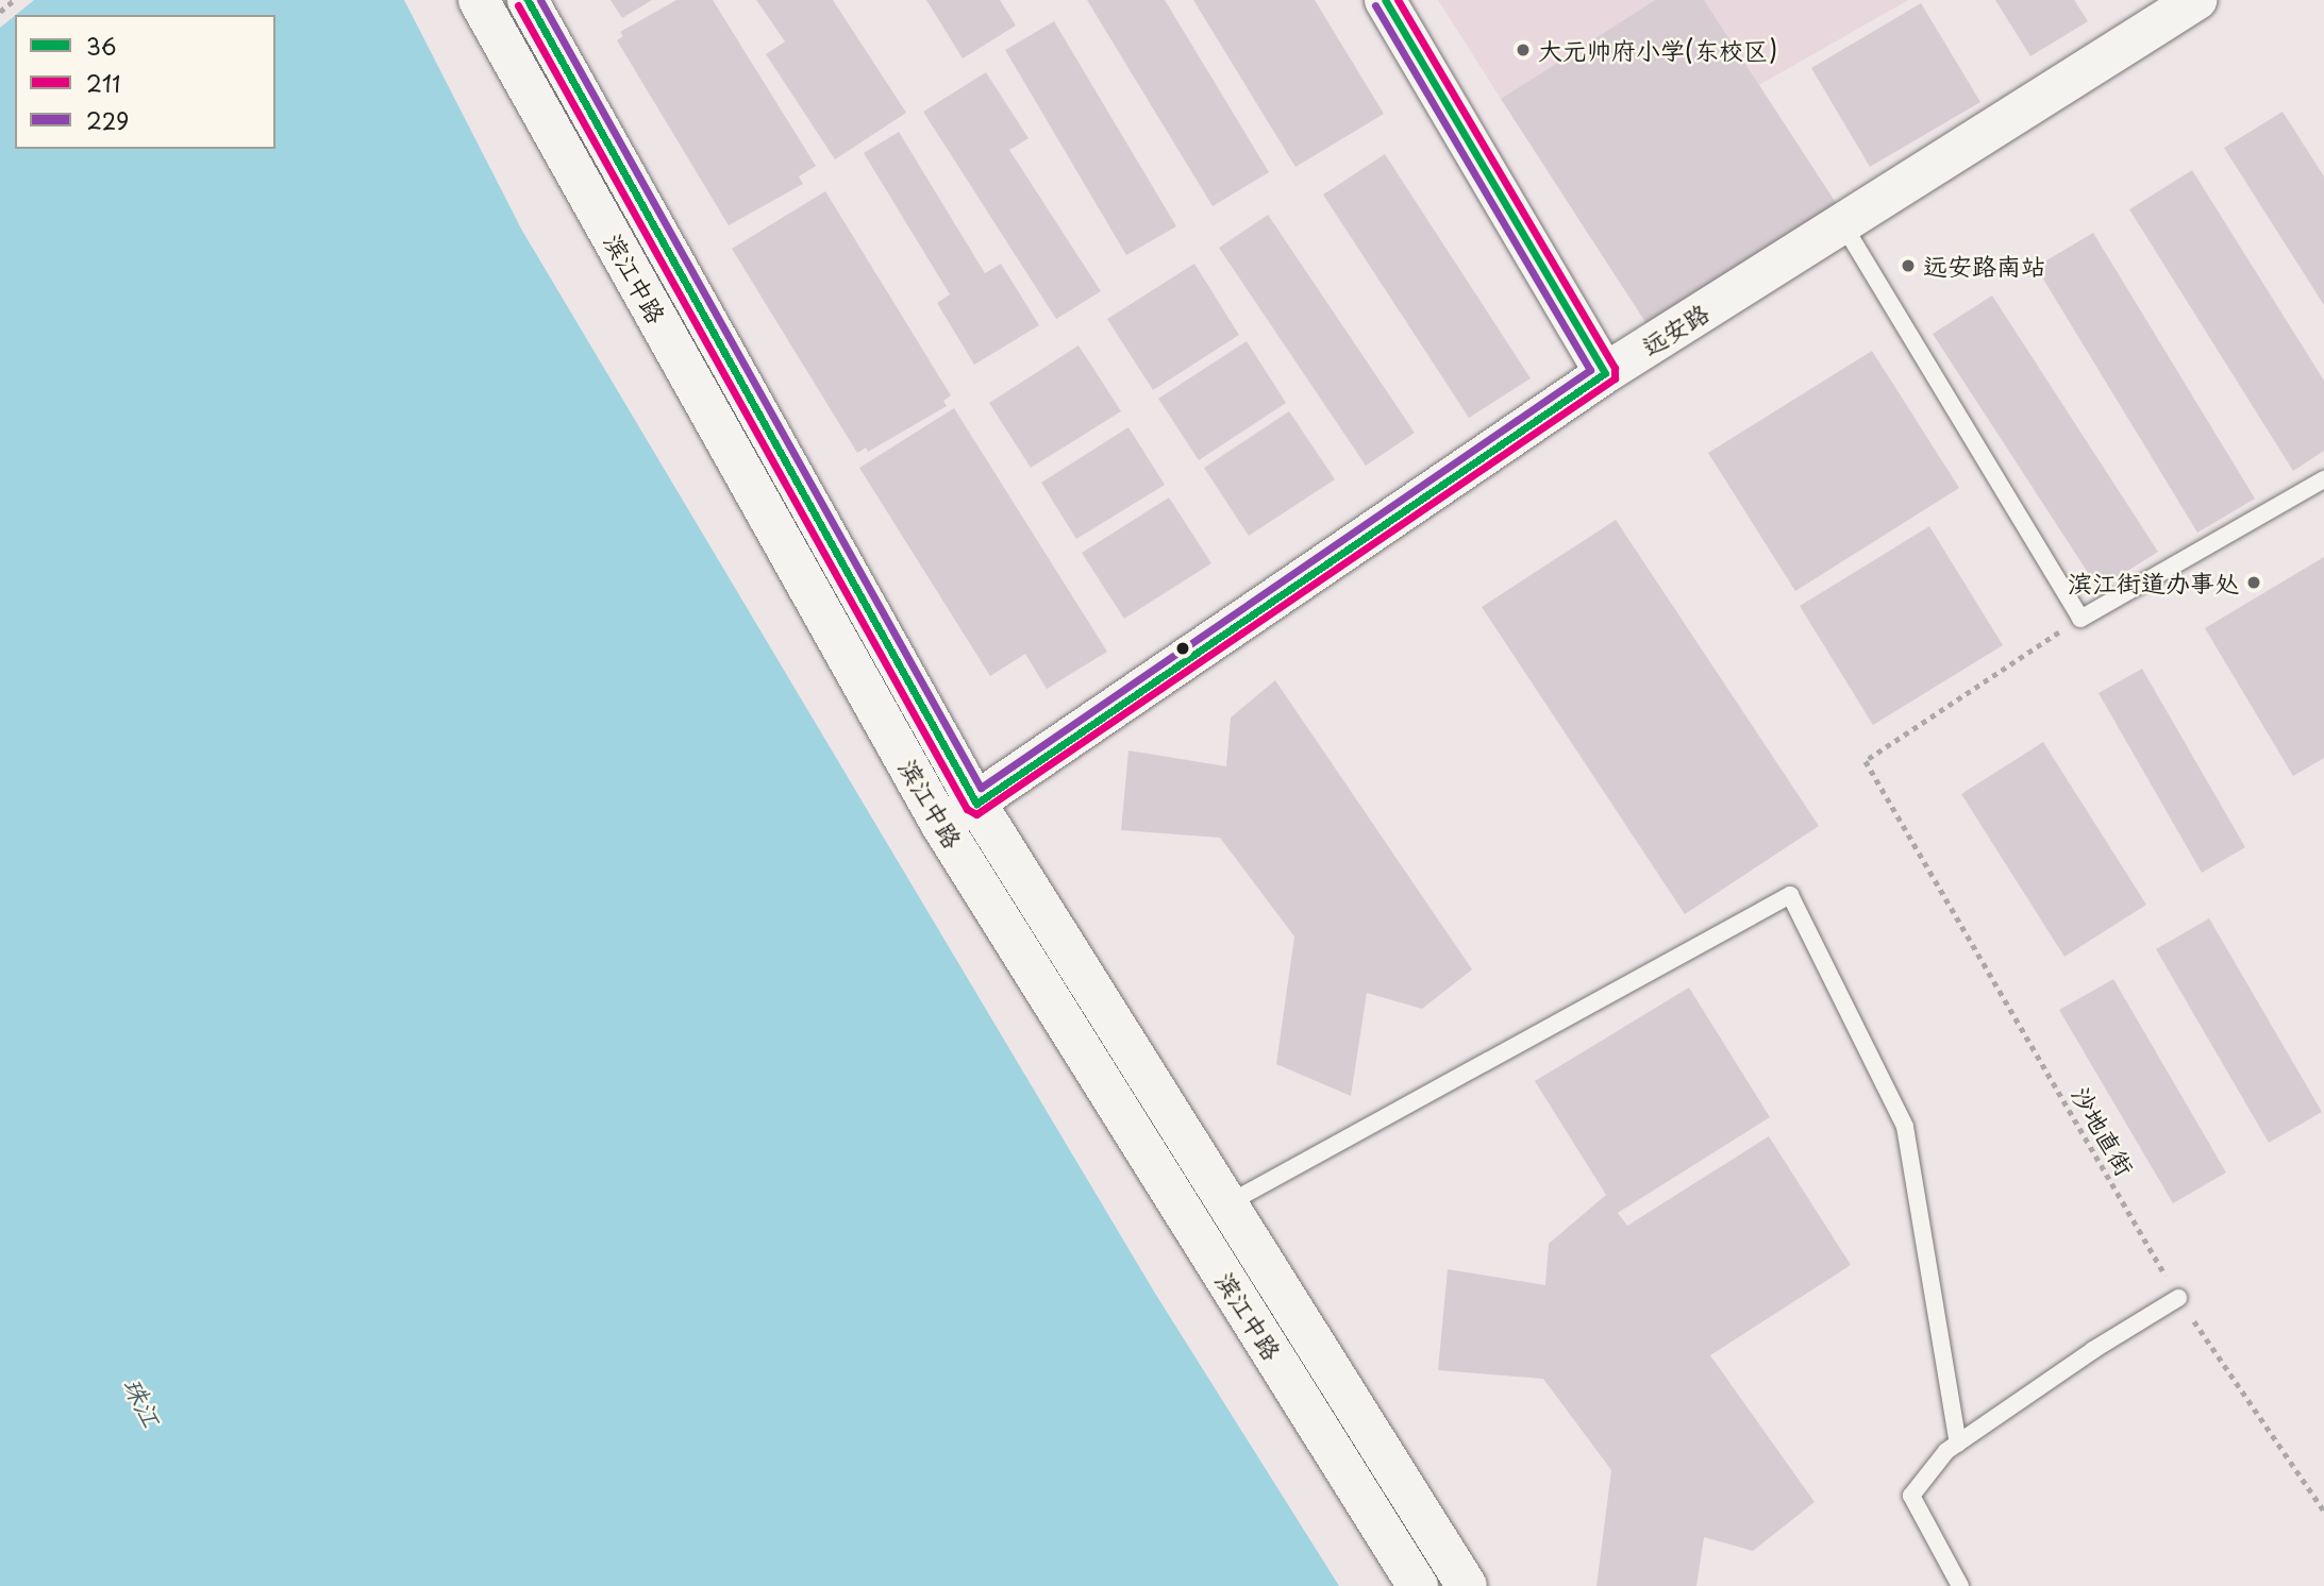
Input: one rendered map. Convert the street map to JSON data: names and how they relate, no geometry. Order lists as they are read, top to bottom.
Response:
{
  "streets": {
    "main road": ["滨江中路", "远安路"],
    "path": ["沙地直街"]
  },
  "crossings": [
    ["滨江中路", "远安路"]
  ],
  "water": ["珠江"],
  "places": ["大元帅府小学(东校区)", "远安路南站", "滨江街道办事处"],
  "lines": ["transit line 36", "transit line 211", "transit line 229"],
  "legend": ["36", "211", "229"]
}
